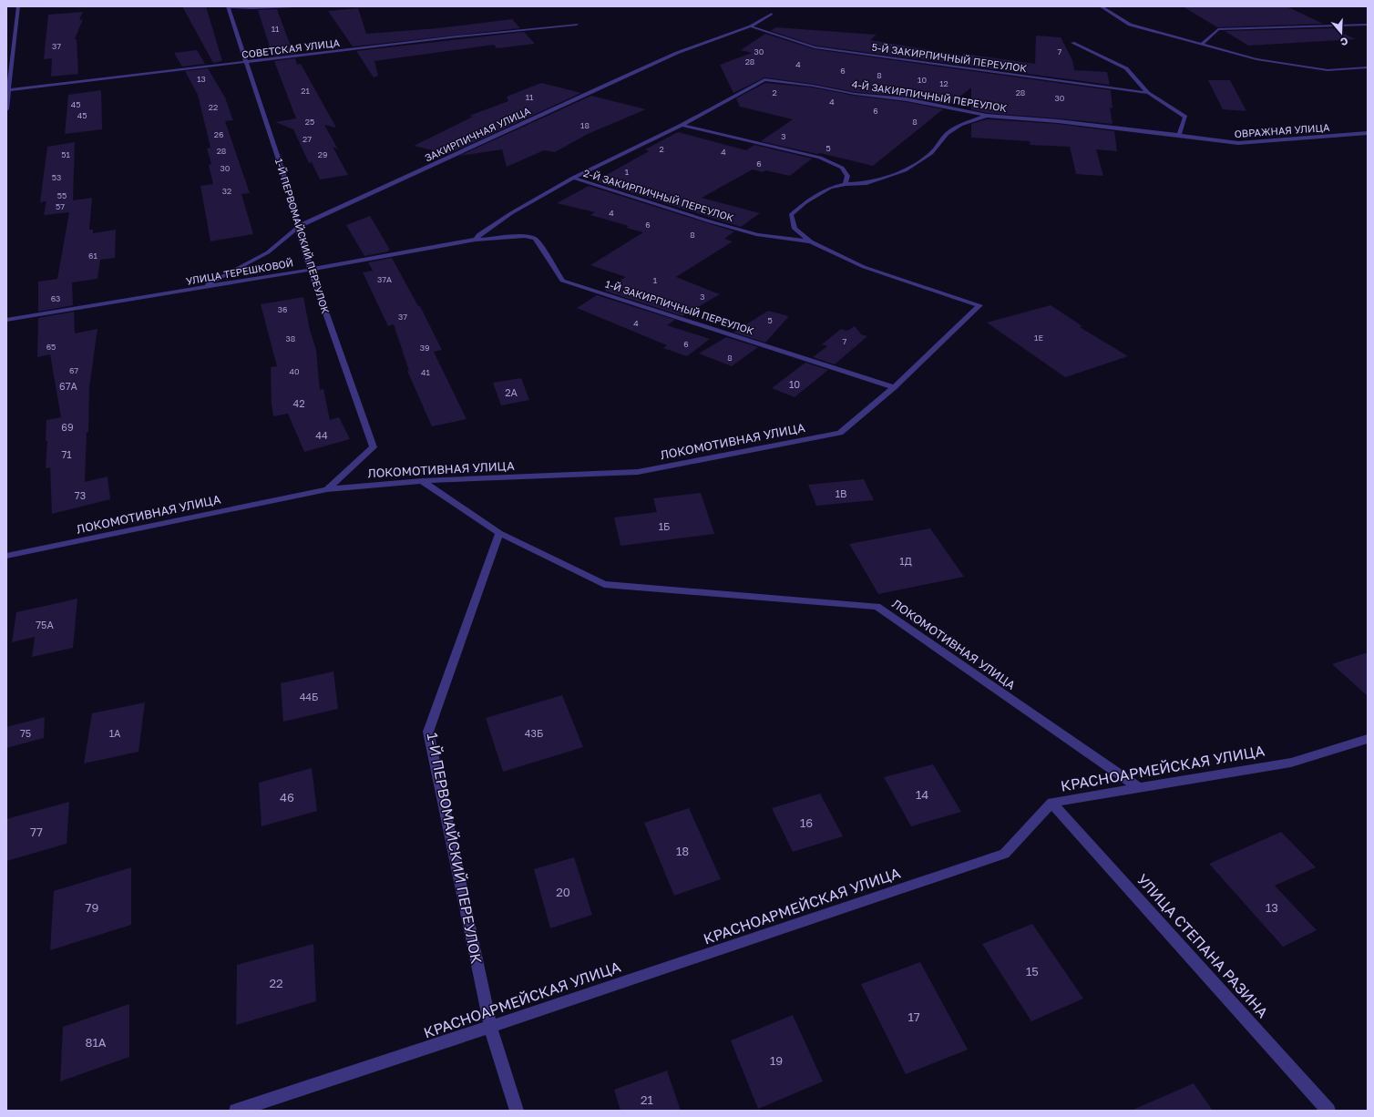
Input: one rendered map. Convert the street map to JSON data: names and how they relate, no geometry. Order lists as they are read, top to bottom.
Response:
{
  "streets": {
    "street": [
      "СОВЕТСКАЯ УЛИЦА",
      "5-Й ЗАКИРПИЧНЫЙ ПЕРЕУЛОК",
      "4-Й ЗАКИРПИЧНЫЙ ПЕРЕУЛОК",
      "ОВРАЖНАЯ УЛИЦА",
      "ЗАКИРПИЧНАЯ УЛИЦА",
      "2-Й ЗАКИРПИЧНЫЙ ПЕРЕУЛОК",
      "1-Й ПЕРВОМАЙСКИЙ ПЕРЕУЛОК",
      "УЛИЦА ТЕРЕШКОВОЙ",
      "1-Й ЗАКИРПИЧНЫЙ ПЕРЕУЛОК",
      "ЛОКОМОТИВНАЯ УЛИЦА",
      "КРАСНОАРМЕЙСКАЯ УЛИЦА",
      "УЛИЦА СТЕПАНА РАЗИНА"
    ]
  },
  "crossings": [
    ["СОВЕТСКАЯ УЛИЦА", "1-Й ПЕРВОМАЙСКИЙ ПЕРЕУЛОК"],
    ["5-Й ЗАКИРПИЧНЫЙ ПЕРЕУЛОК", "ЗАКИРПИЧНАЯ УЛИЦА"],
    ["4-Й ЗАКИРПИЧНЫЙ ПЕРЕУЛОК", "ОВРАЖНАЯ УЛИЦА"],
    ["4-Й ЗАКИРПИЧНЫЙ ПЕРЕУЛОК", "ЛОКОМОТИВНАЯ УЛИЦА"],
    ["ЗАКИРПИЧНАЯ УЛИЦА", "1-Й ПЕРВОМАЙСКИЙ ПЕРЕУЛОК"],
    ["ЗАКИРПИЧНАЯ УЛИЦА", "УЛИЦА ТЕРЕШКОВОЙ"],
    ["2-Й ЗАКИРПИЧНЫЙ ПЕРЕУЛОК", "УЛИЦА ТЕРЕШКОВОЙ"],
    ["2-Й ЗАКИРПИЧНЫЙ ПЕРЕУЛОК", "1-Й ЗАКИРПИЧНЫЙ ПЕРЕУЛОК"],
    ["2-Й ЗАКИРПИЧНЫЙ ПЕРЕУЛОК", "ЛОКОМОТИВНАЯ УЛИЦА"],
    ["1-Й ПЕРВОМАЙСКИЙ ПЕРЕУЛОК", "УЛИЦА ТЕРЕШКОВОЙ"],
    ["1-Й ПЕРВОМАЙСКИЙ ПЕРЕУЛОК", "ЛОКОМОТИВНАЯ УЛИЦА"],
    ["1-Й ПЕРВОМАЙСКИЙ ПЕРЕУЛОК", "КРАСНОАРМЕЙСКАЯ УЛИЦА"],
    ["УЛИЦА ТЕРЕШКОВОЙ", "1-Й ЗАКИРПИЧНЫЙ ПЕРЕУЛОК"],
    ["1-Й ЗАКИРПИЧНЫЙ ПЕРЕУЛОК", "ЛОКОМОТИВНАЯ УЛИЦА"],
    ["ЛОКОМОТИВНАЯ УЛИЦА", "КРАСНОАРМЕЙСКАЯ УЛИЦА"],
    ["КРАСНОАРМЕЙСКАЯ УЛИЦА", "УЛИЦА СТЕПАНА РАЗИНА"]
  ],
  "house_numbers": [
    "11",
    "37",
    "30",
    "7",
    "28",
    "4",
    "6",
    "8",
    "13",
    "10",
    "12",
    "21",
    "2",
    "28",
    "11",
    "30",
    "4",
    "45",
    "22",
    "6",
    "45",
    "25",
    "8",
    "18",
    "26",
    "3",
    "27",
    "5",
    "2",
    "28",
    "4",
    "51",
    "29",
    "6",
    "30",
    "1",
    "53",
    "32",
    "55",
    "57",
    "4",
    "6",
    "8",
    "61",
    "37А",
    "1",
    "3",
    "63",
    "36",
    "37",
    "5",
    "4",
    "1Е",
    "38",
    "7",
    "6",
    "65",
    "39",
    "8",
    "67",
    "40",
    "41",
    "10",
    "67А",
    "2А",
    "42",
    "69",
    "44",
    "71",
    "1В",
    "73",
    "1Б",
    "1Д",
    "75А",
    "44Б",
    "75",
    "1А",
    "43Б",
    "14",
    "46",
    "16",
    "77",
    "18",
    "20",
    "79",
    "13",
    "15",
    "22",
    "17",
    "81А",
    "19",
    "21"
  ],
  "north": "bottom"
}
